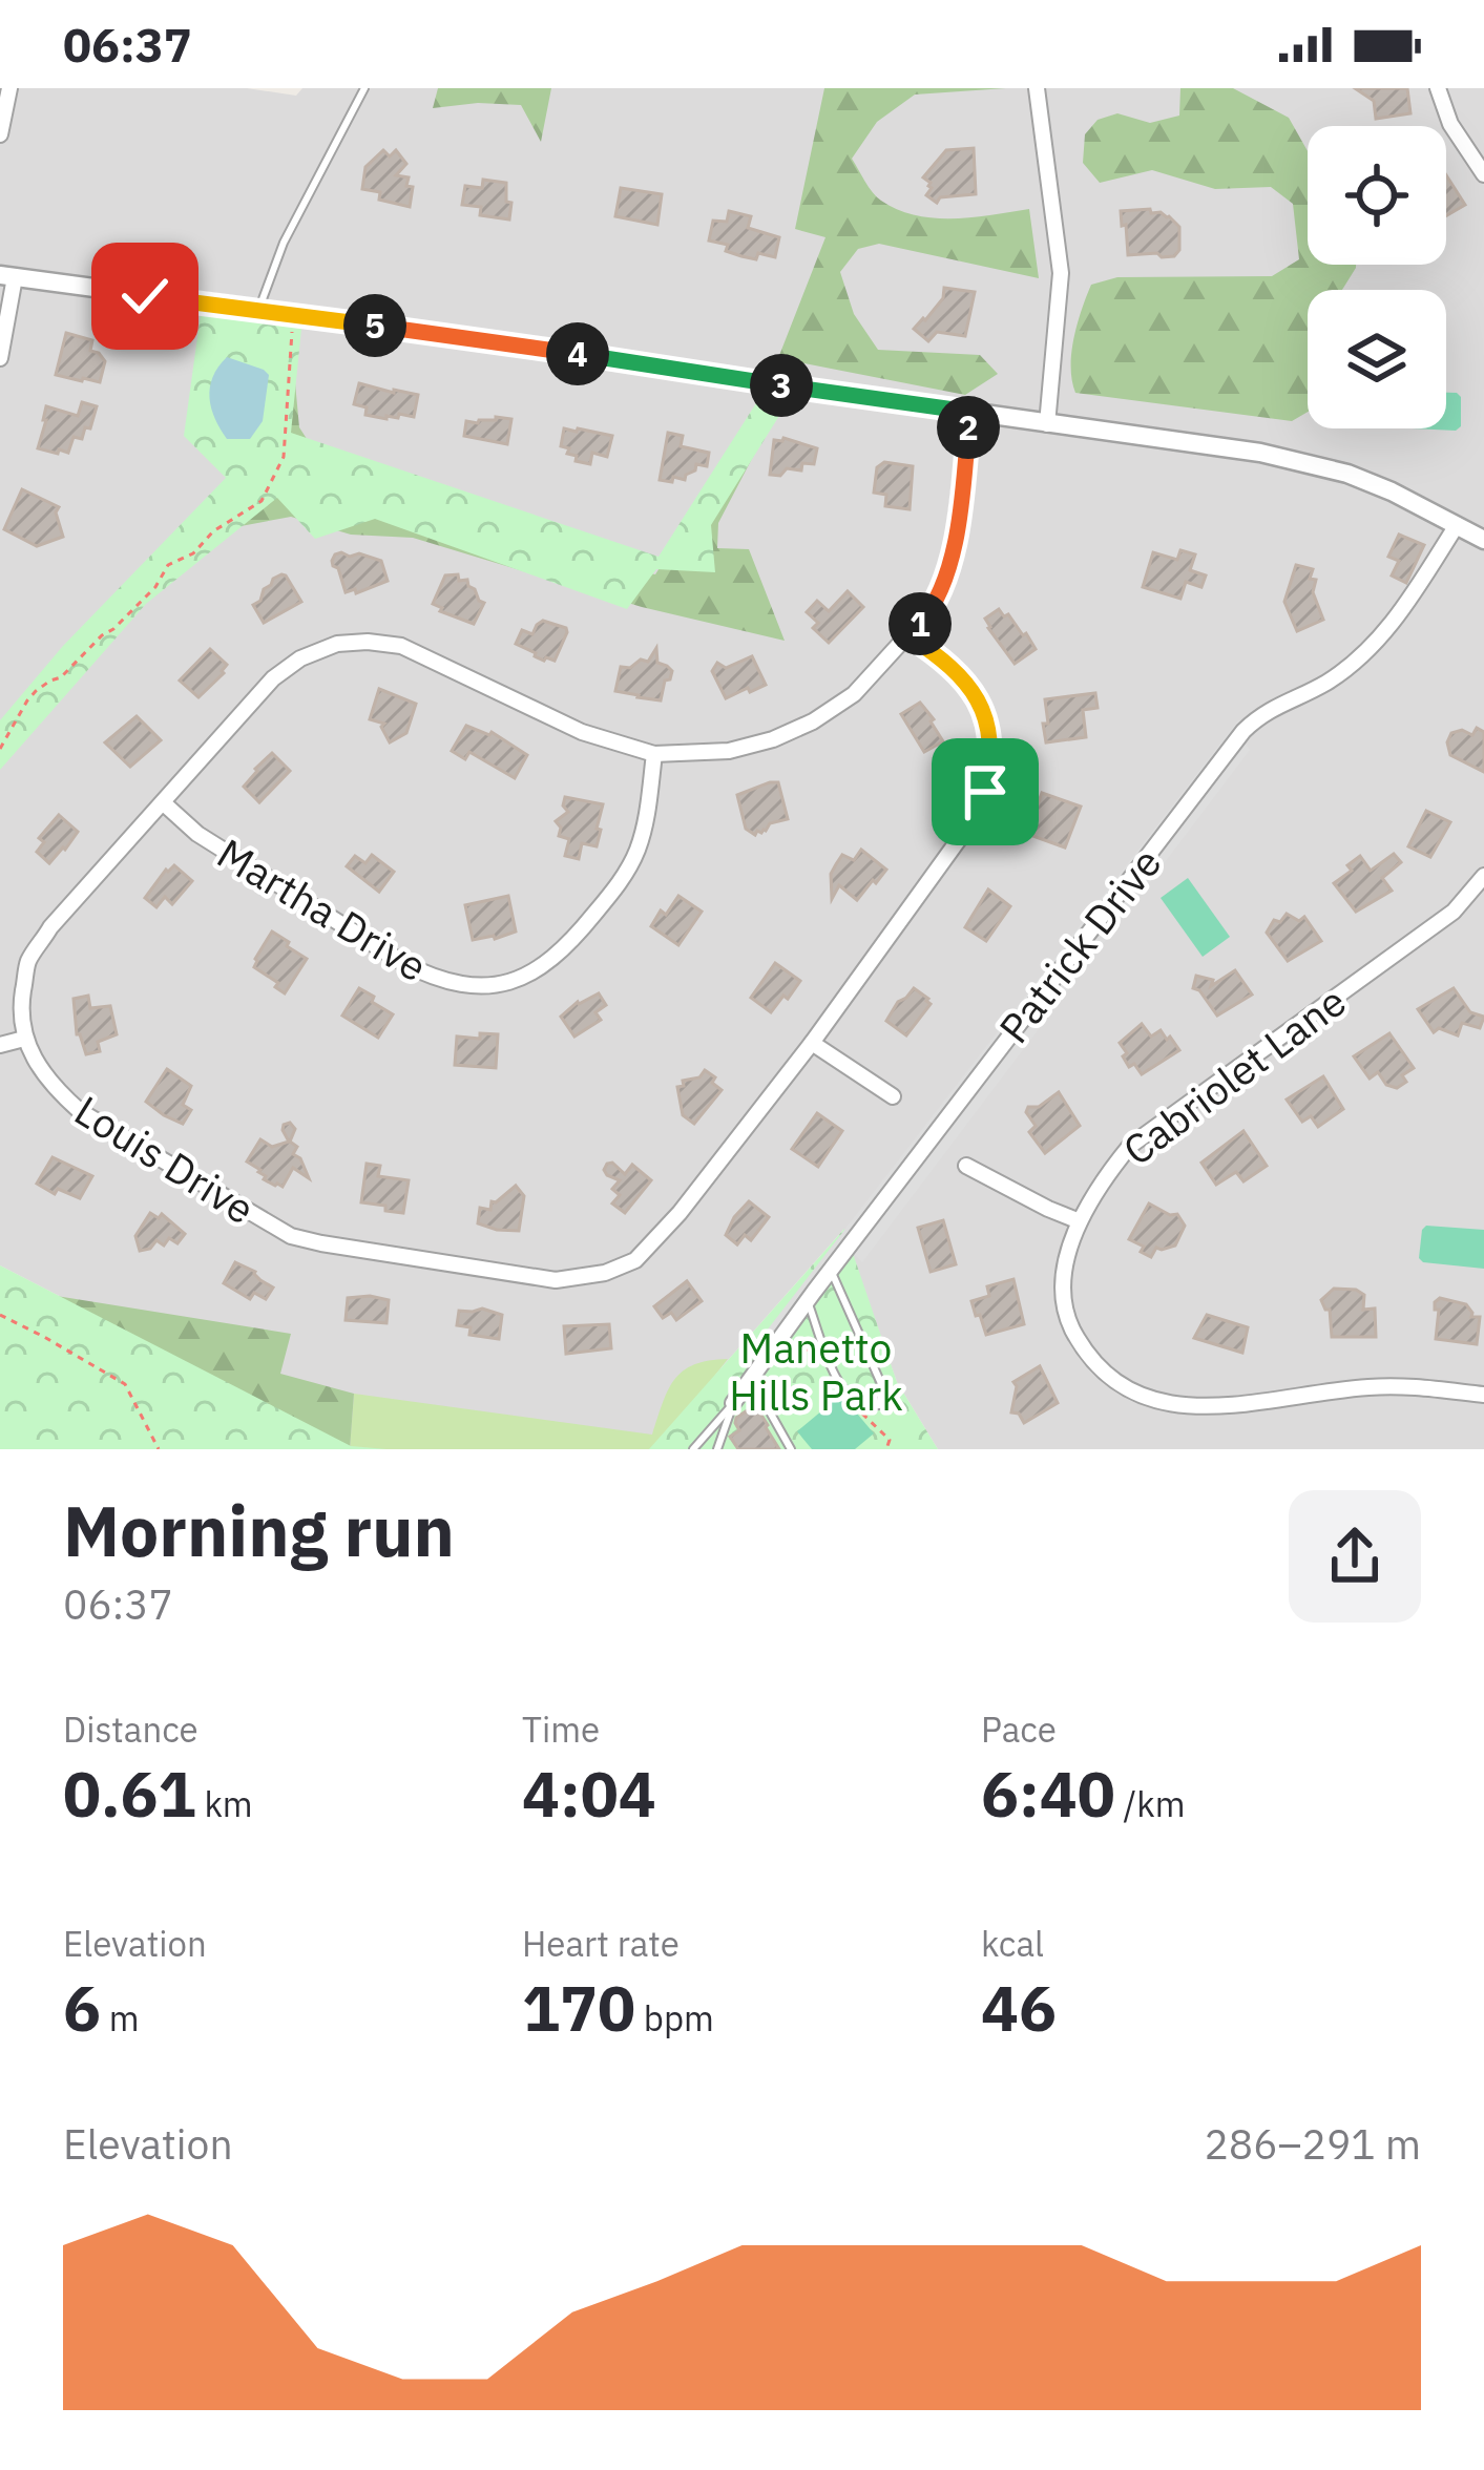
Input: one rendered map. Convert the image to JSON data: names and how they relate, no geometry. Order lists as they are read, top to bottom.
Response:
{
  "streets": {
    "street": [
      "Martha Drive",
      "Patrick Drive",
      "Cabriolet Lane",
      "Louis Drive"
    ]
  },
  "parks": ["Manetto Hills Park"],
  "page": {
    "status": "06:37",
    "pins": [
      "5",
      "4",
      "3",
      "2",
      "1"
    ],
    "heading": ["Morning run", "06:37"],
    "stats": [
      ["Distance", "0.61 km"],
      ["Time", "4:04"],
      ["Pace", "6:40 /km"],
      ["Elevation", "6 m"],
      ["Heart rate", "170 bpm"],
      ["kcal", "46"]
    ],
    "chart": ["Elevation", "286–291 m"]
  }
}
